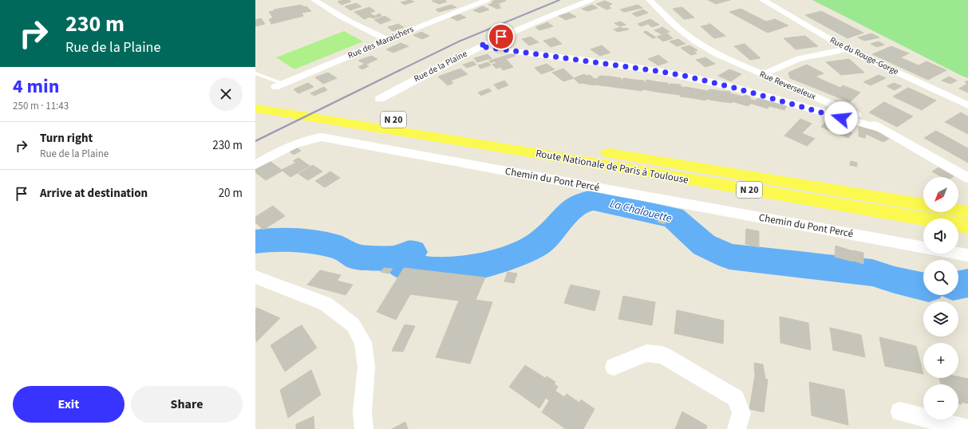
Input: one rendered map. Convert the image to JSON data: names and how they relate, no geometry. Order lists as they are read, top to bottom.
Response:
{
  "streets": {
    "main road": ["N 20", "Route Nationale de Paris à Toulouse"],
    "street": [
      "Rue des Maraichers",
      "Rue du Rouge-Gorge",
      "Rue de la Plaine",
      "Rue Reverseleux",
      "Chemin du Pont Percé"
    ]
  },
  "water": ["La Chalouette"],
  "north": "bottom left",
  "page": {
    "turn": ["230 m", "Rue de la Plaine"],
    "heading": ["4 min", "250 m · 11:43"],
    "list": [
      {
        "name": "Turn right",
        "note": "Rue de la Plaine",
        "value": "230 m"
      },
      {
        "name": "Arrive at destination",
        "value": "20 m"
      }
    ],
    "map_buttons": ["+", "−"],
    "buttons": ["Exit", "Share"]
  }
}
